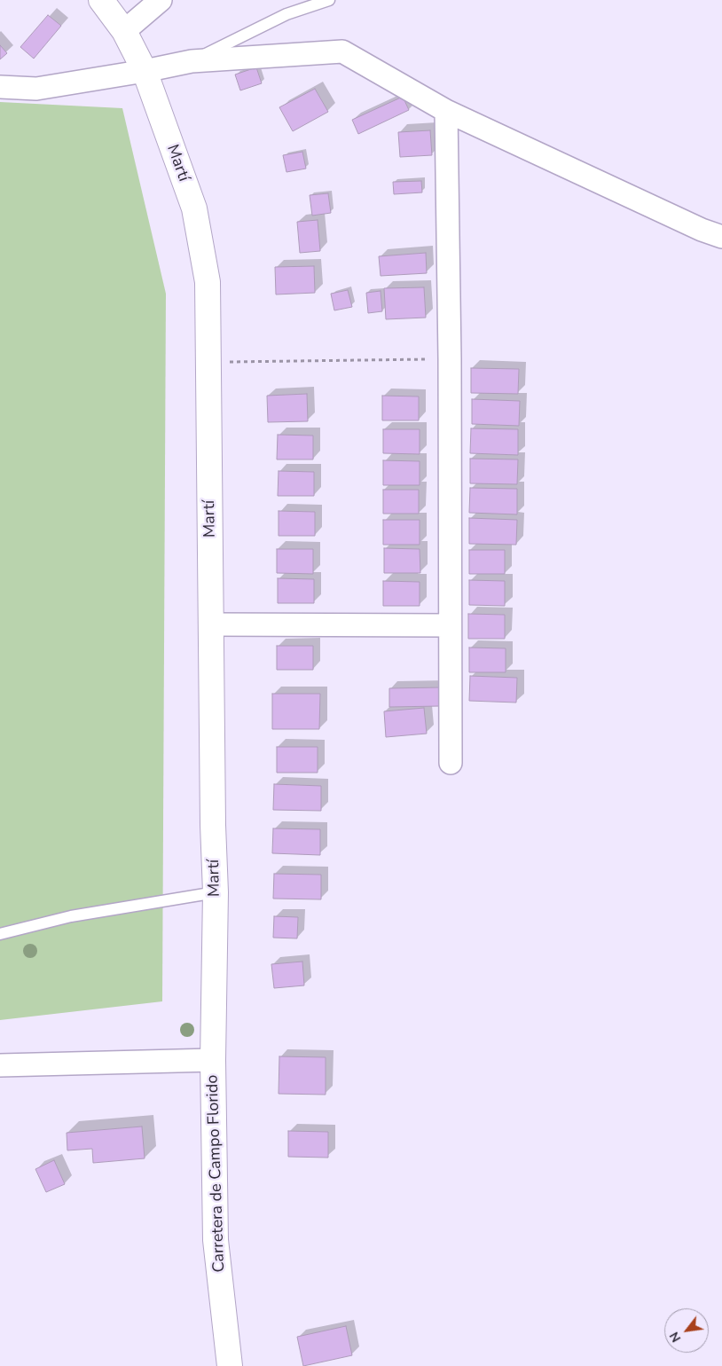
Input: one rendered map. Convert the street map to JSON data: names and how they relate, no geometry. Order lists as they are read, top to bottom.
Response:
{
  "streets": {
    "main road": ["Martí", "Carretera de Campo Florido"]
  },
  "crossings": [
    ["Martí", "Carretera de Campo Florido"]
  ],
  "north": "bottom left"
}
